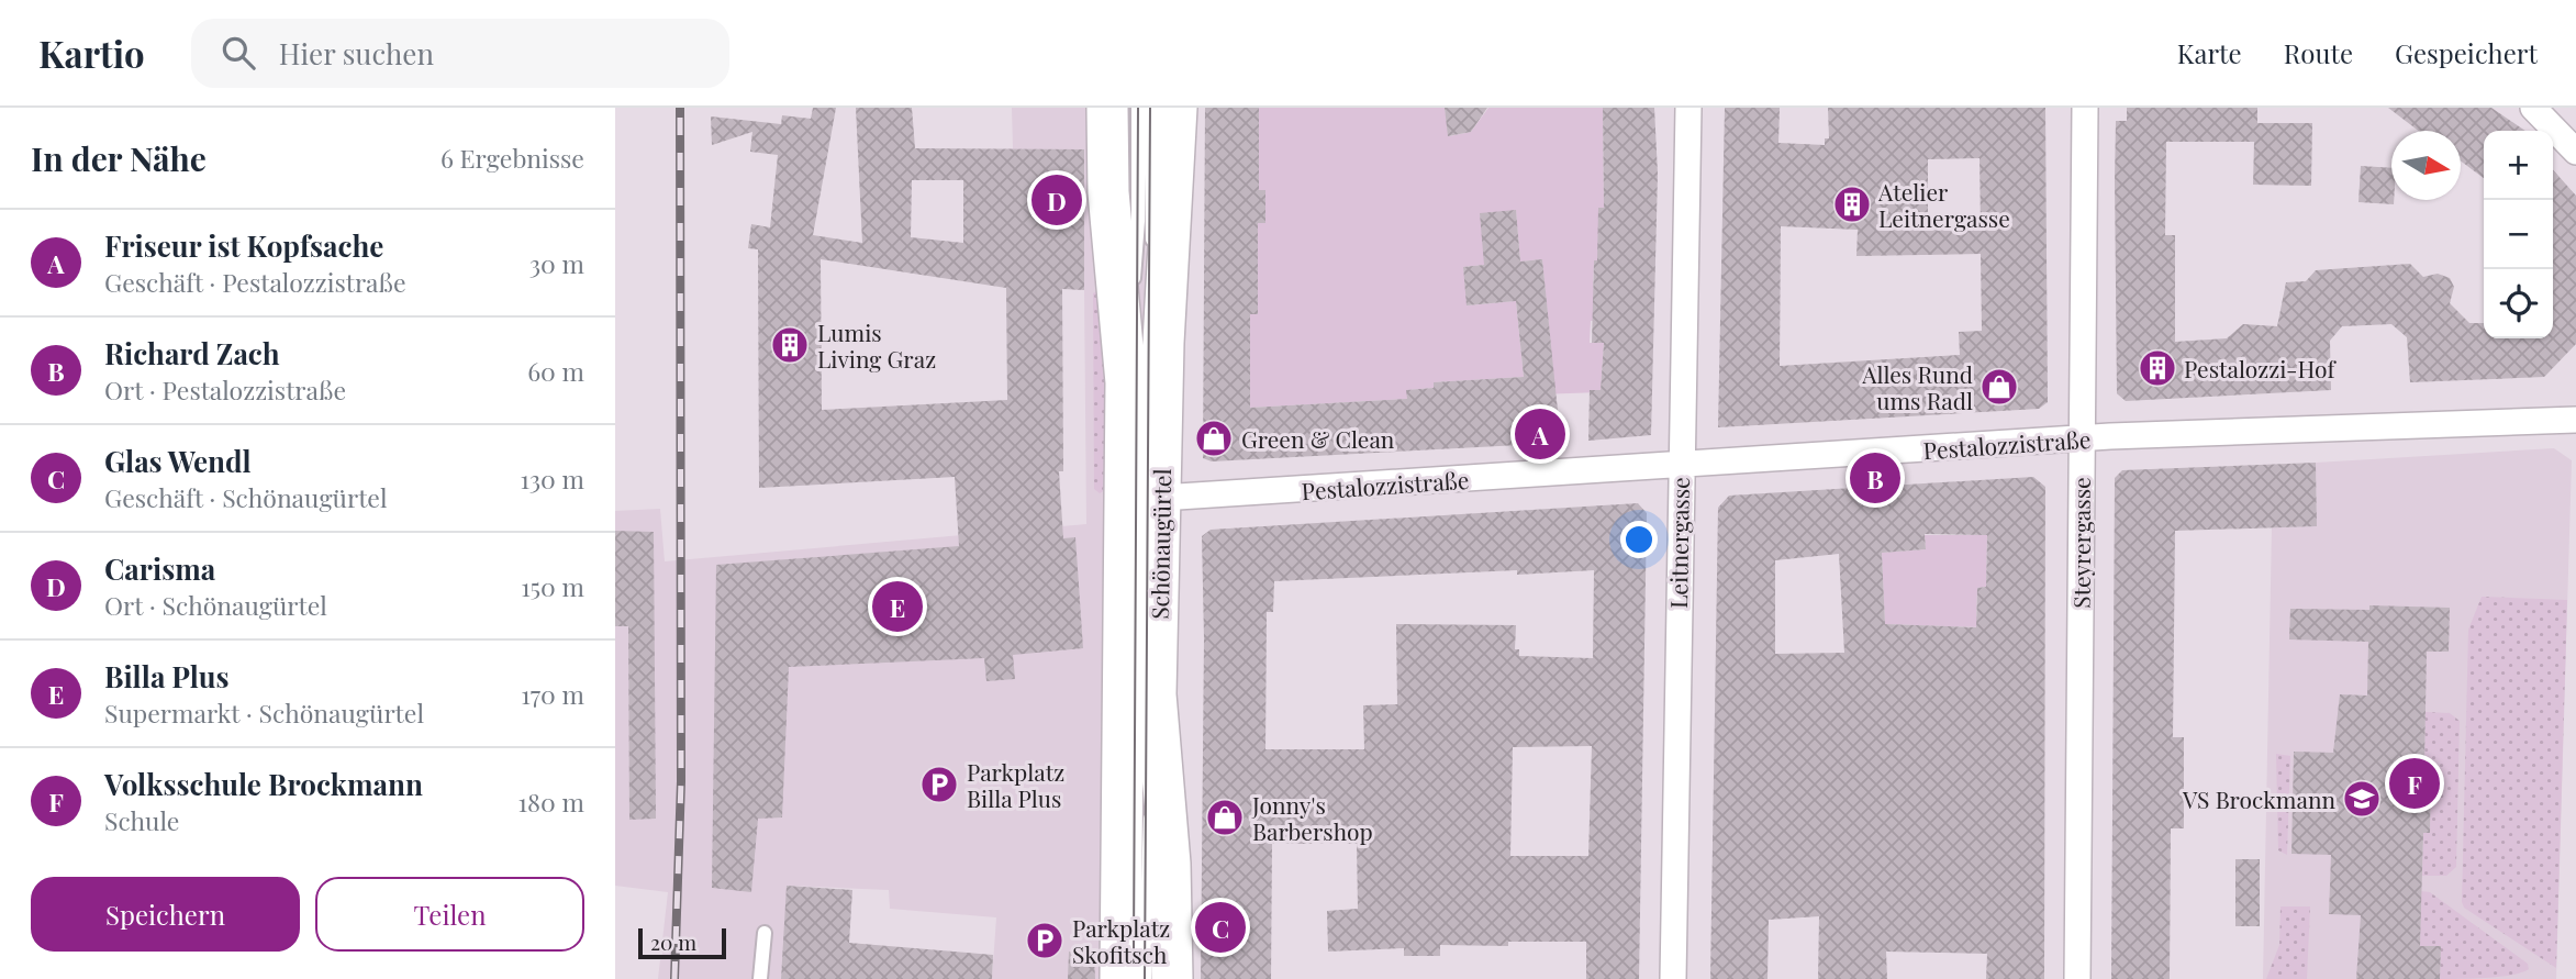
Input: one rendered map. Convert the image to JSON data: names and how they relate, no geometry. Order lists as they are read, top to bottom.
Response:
{
  "streets": {
    "main road": ["Schönaugürtel"],
    "street": ["Pestalozzistraße", "Leitnergasse", "Steyrergasse"]
  },
  "crossings": [
    ["Pestalozzistraße", "Leitnergasse"],
    ["Pestalozzistraße", "Steyrergasse"],
    ["Pestalozzistraße", "Schönaugürtel"]
  ],
  "places": {
    "building": ["Atelier Leitnergasse", "Lumis Living Graz", "Pestalozzi-Hof"],
    "shop": ["Alles Rund ums Radl", "Green & Clean", "Jonny's Barbershop"],
    "parking": ["Parkplatz Billa Plus", "Parkplatz Skofitsch"],
    "school or university": ["VS Brockmann"]
  },
  "scale_bar": "20 m",
  "north": "right",
  "page": {
    "header": "Kartio",
    "search": "Hier suchen",
    "nav": ["Karte", "Route", "Gespeichert"],
    "heading": ["In der Nähe", "6 Ergebnisse"],
    "map_buttons": ["+", "−"],
    "pins": [
      "D",
      "A",
      "B",
      "E",
      "F",
      "C"
    ],
    "list": [
      {
        "mark": "A",
        "name": "Friseur ist Kopfsache",
        "note": "Geschäft · Pestalozzistraße",
        "value": "30 m"
      },
      {
        "mark": "B",
        "name": "Richard Zach",
        "note": "Ort · Pestalozzistraße",
        "value": "60 m"
      },
      {
        "mark": "C",
        "name": "Glas Wendl",
        "note": "Geschäft · Schönaugürtel",
        "value": "130 m"
      },
      {
        "mark": "D",
        "name": "Carisma",
        "note": "Ort · Schönaugürtel",
        "value": "150 m"
      },
      {
        "mark": "E",
        "name": "Billa Plus",
        "note": "Supermarkt · Schönaugürtel",
        "value": "170 m"
      },
      {
        "mark": "F",
        "name": "Volksschule Brockmann",
        "note": "Schule",
        "value": "180 m"
      }
    ],
    "buttons": ["Speichern", "Teilen"],
    "scale": "20 m"
  }
}
